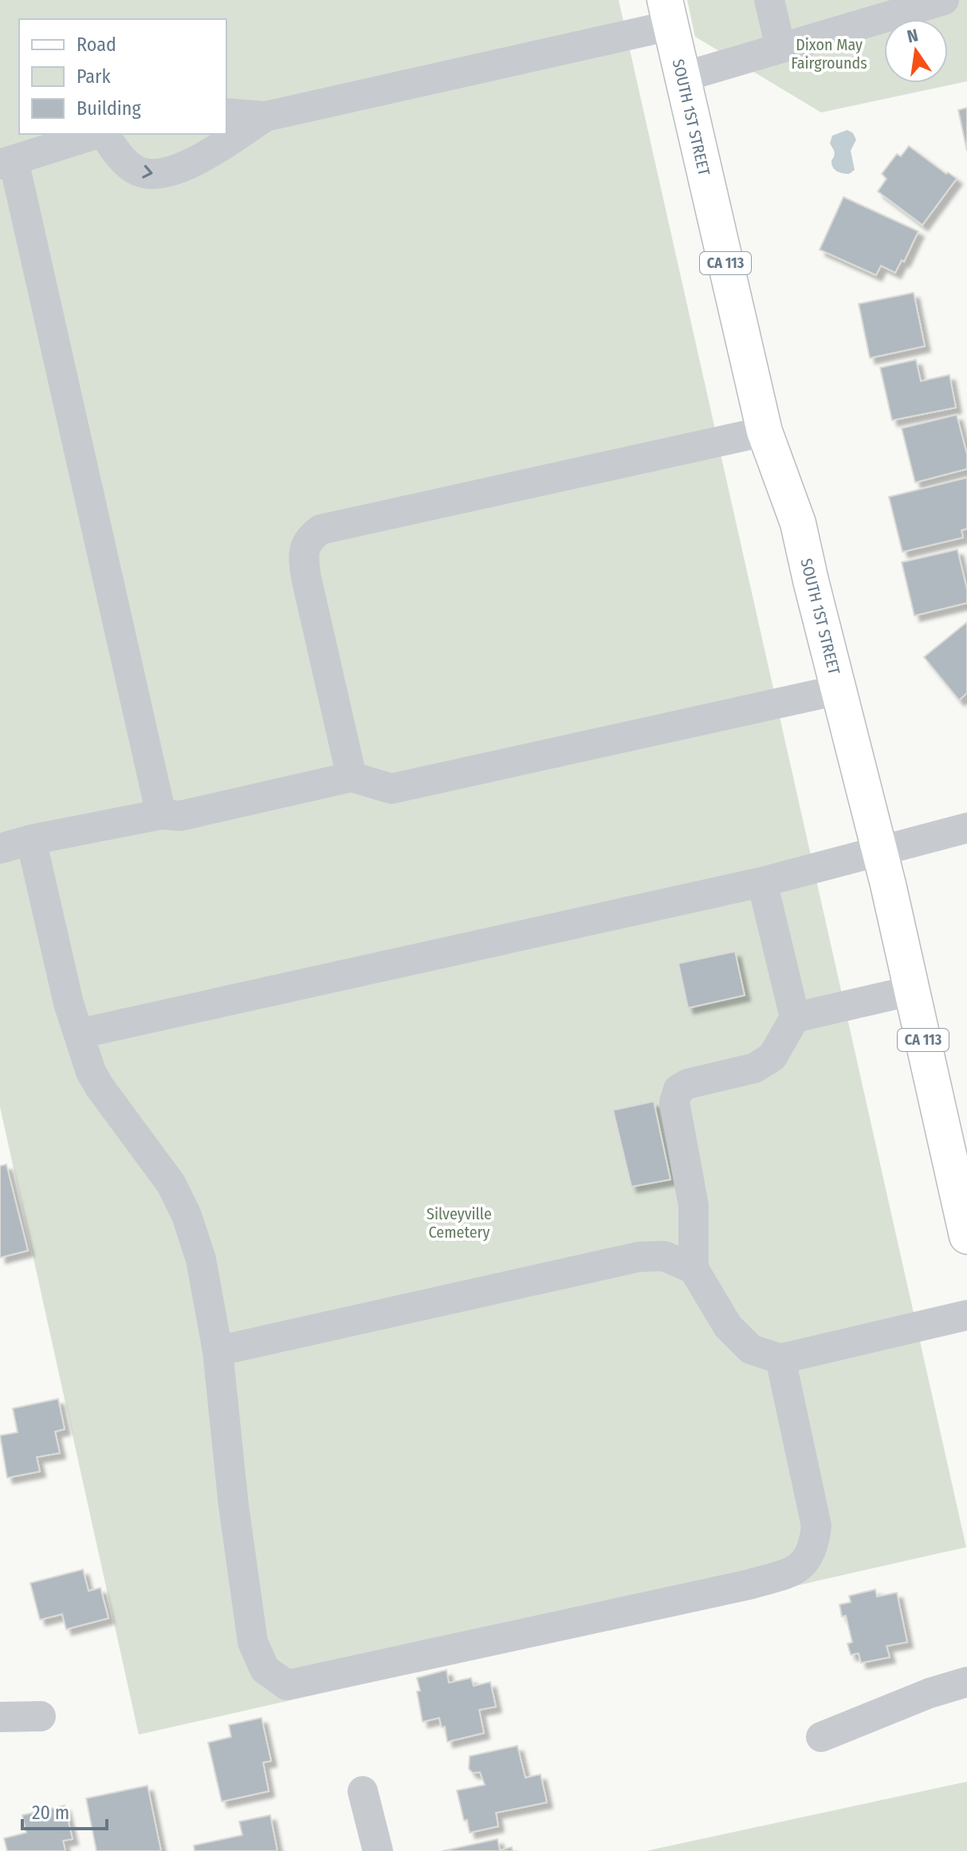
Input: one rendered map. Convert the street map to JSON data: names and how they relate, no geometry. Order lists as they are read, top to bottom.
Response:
{
  "streets": {
    "main road": ["SOUTH 1ST STREET", "CA 113"]
  },
  "parks": ["Dixon May Fairgrounds", "Silveyville Cemetery"],
  "legend": ["Road", "Park", "Building"],
  "scale_bar": "20 m",
  "north": "top"
}
